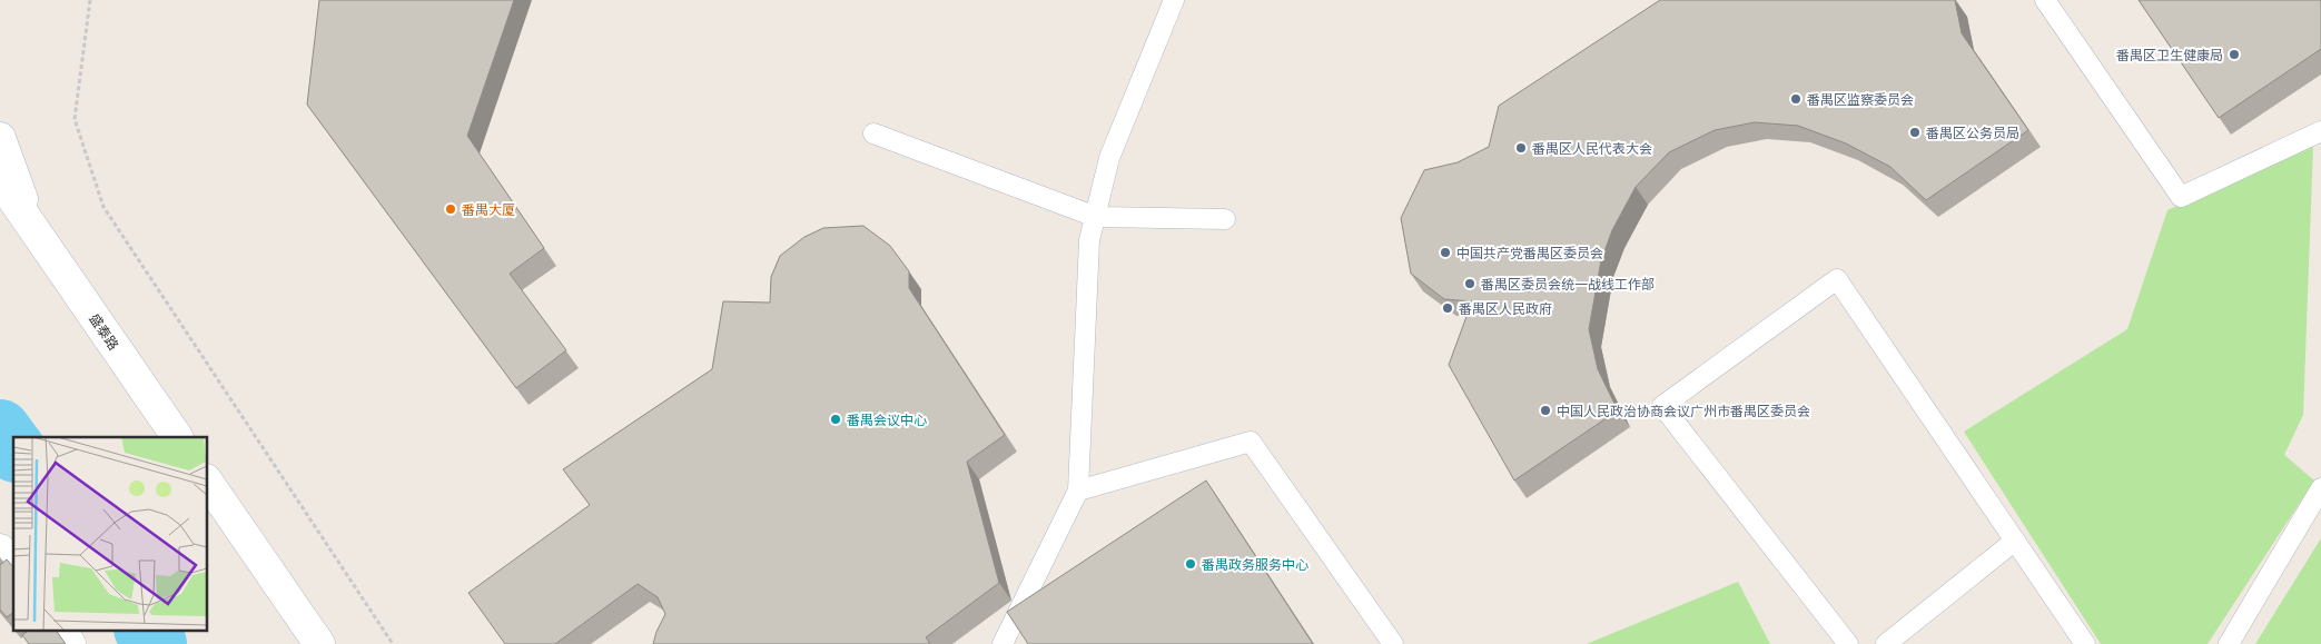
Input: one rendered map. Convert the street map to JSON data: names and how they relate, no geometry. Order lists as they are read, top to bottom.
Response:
{
  "streets": {
    "street": ["盛泰路"]
  },
  "places": [
    "番禺区卫生健康局",
    "番禺区监察委员会",
    "番禺区公务员局",
    "番禺区人民代表大会",
    "番禺大厦",
    "中国共产党番禺区委员会",
    "番禺区委员会统一战线工作部",
    "番禺区人民政府",
    "中国人民政治协商会议广州市番禺区委员会",
    "番禺会议中心",
    "番禺政务服务中心"
  ]
}
